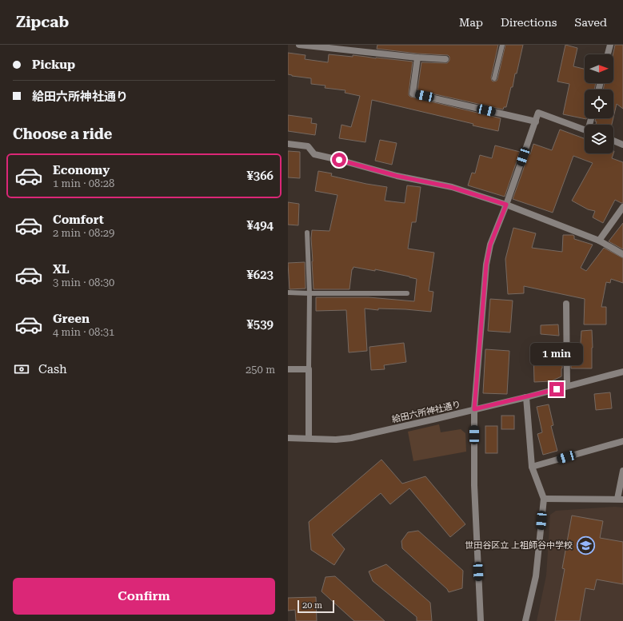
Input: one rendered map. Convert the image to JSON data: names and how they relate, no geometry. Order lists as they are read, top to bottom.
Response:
{
  "streets": {
    "street": ["給田六所神社通り"]
  },
  "places": {
    "school or university": ["世田谷区立 上祖師谷中学校"]
  },
  "scale_bar": "20 m",
  "north": "right",
  "page": {
    "header": "Zipcab",
    "nav": ["Map", "Directions", "Saved"],
    "banner": ["Pickup", "給田六所神社通り"],
    "heading": "Choose a ride",
    "list": [
      {
        "name": "Economy",
        "note": "1 min · 08:28",
        "value": "¥366"
      },
      {
        "name": "Comfort",
        "note": "2 min · 08:29",
        "value": "¥494"
      },
      {
        "name": "XL",
        "note": "3 min · 08:30",
        "value": "¥623"
      },
      {
        "name": "Green",
        "note": "4 min · 08:31",
        "value": "¥539"
      }
    ],
    "bubble": "1 min",
    "pay": ["Cash", "250 m"],
    "buttons": "Confirm",
    "scale": "20 m"
  }
}
